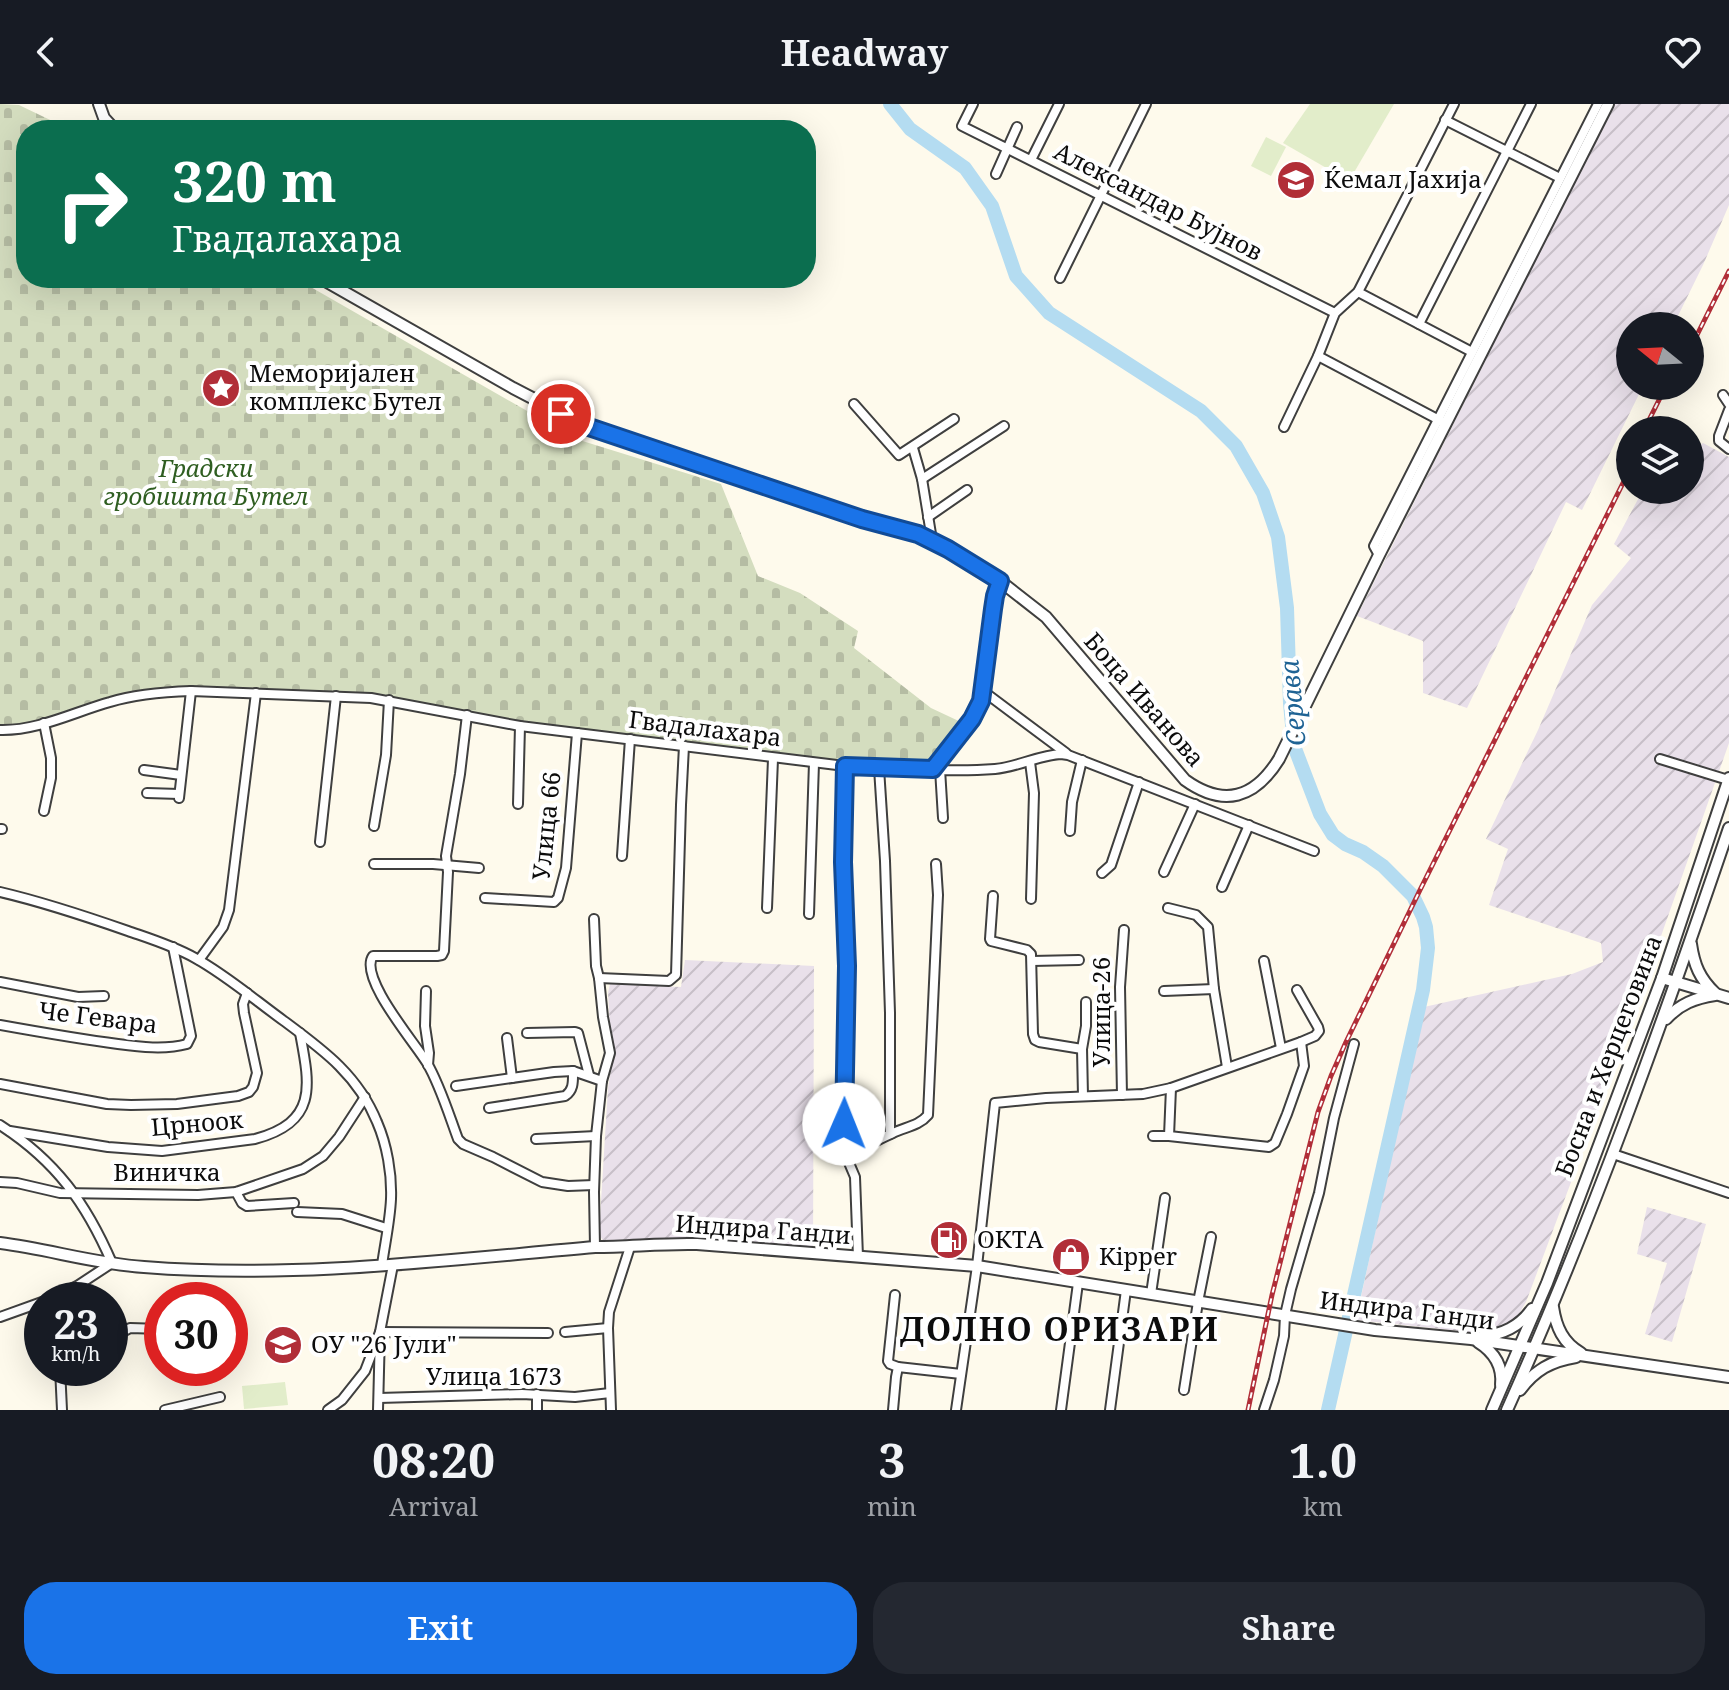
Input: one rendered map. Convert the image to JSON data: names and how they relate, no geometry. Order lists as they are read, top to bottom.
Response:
{
  "streets": {
    "street": [
      "Александар Бујнов",
      "Боца Иванова",
      "Гвадалахара",
      "Улица 66",
      "Улица-26",
      "Че Гевара",
      "Босна и Херцеговина",
      "Црноок",
      "Виничка",
      "Индира Ганди",
      "Улица 1673"
    ]
  },
  "crossings": [
    ["Гвадалахара", "Улица 66"],
    ["Босна и Херцеговина", "Индира Ганди"]
  ],
  "districts": ["ДОЛНО ОРИЗАРИ"],
  "water": ["Серава"],
  "parks": ["Градски гробишта Бутел"],
  "places": {
    "school or university": ["Ќемал Јахија", "ОУ \"26 Јули\""],
    "place": ["Меморијален комплекс Бутел"],
    "fuel station": ["ОКТА"],
    "shop": ["Kipper"]
  },
  "north": "left",
  "page": {
    "header": "Headway",
    "turn": ["320 m", "Гвадалахара"],
    "speed": "23 km/h",
    "limit": "30",
    "eta": [
      "08:20",
      "Arrival",
      "3",
      "min",
      "1.0",
      "km"
    ],
    "buttons": ["Exit", "Share"]
  }
}
